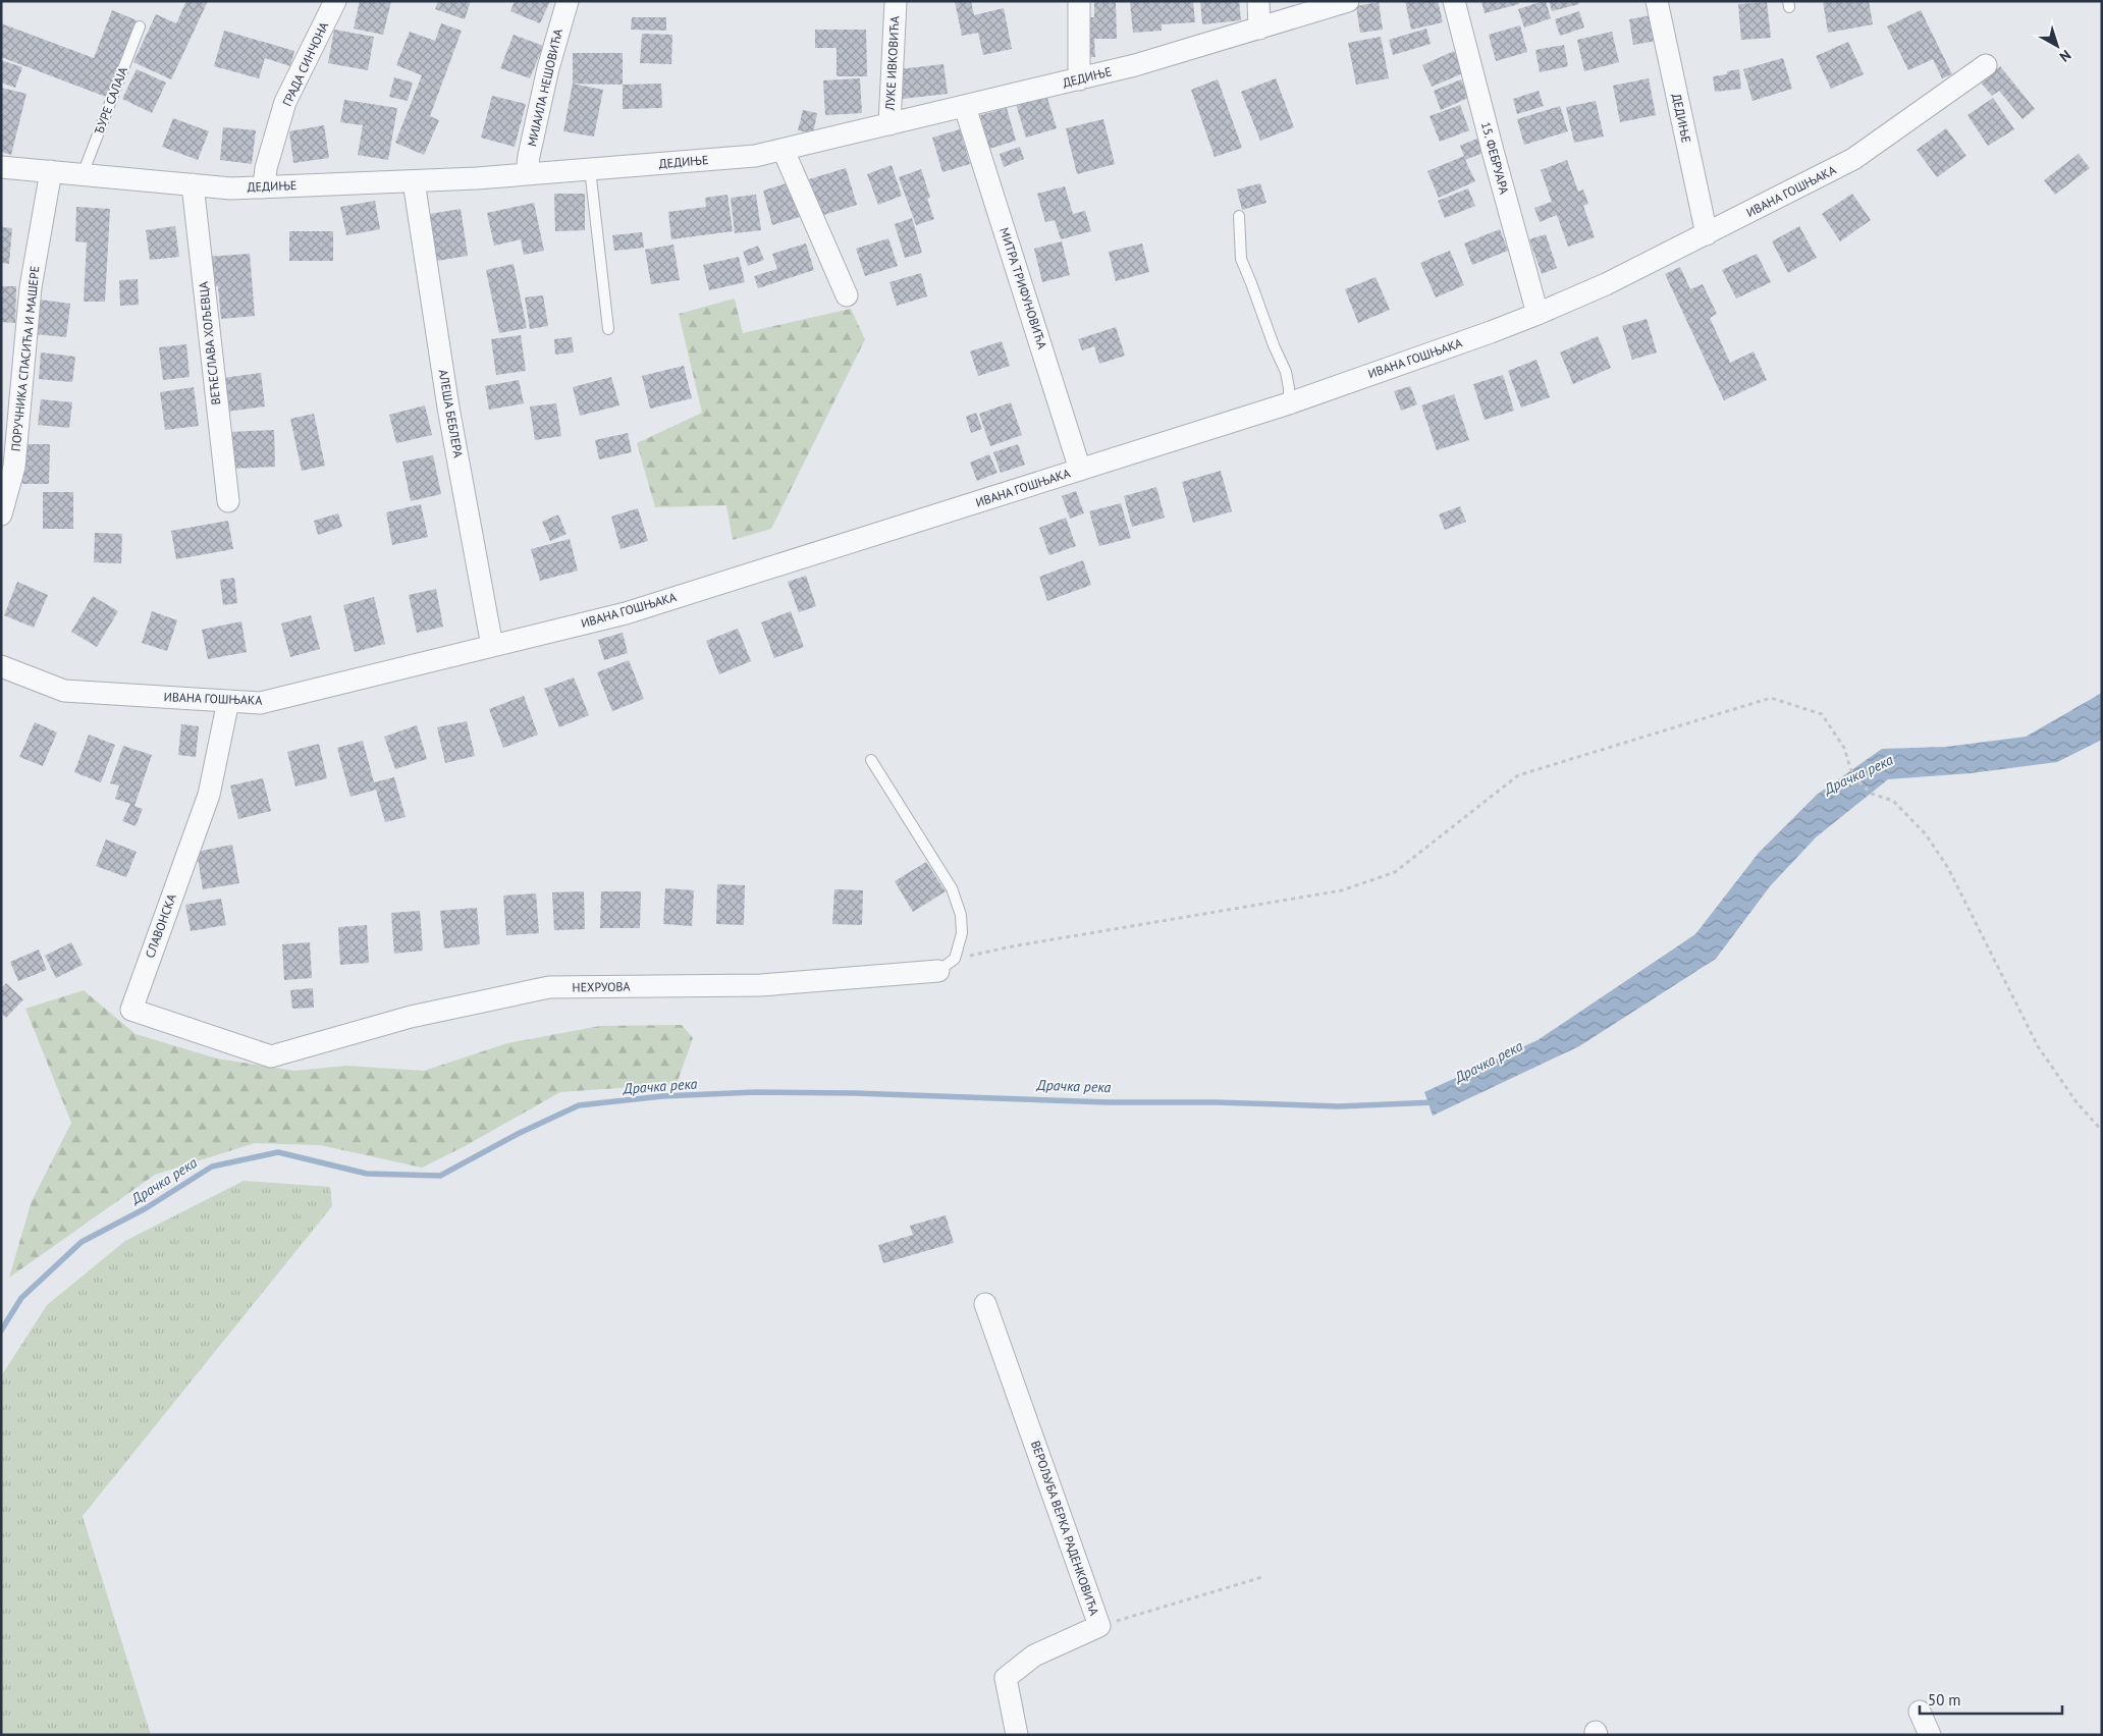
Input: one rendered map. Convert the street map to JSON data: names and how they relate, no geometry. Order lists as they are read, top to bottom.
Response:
{
  "streets": {
    "street": [
      "ЛУКЕ ИВКОВИЋА",
      "ГРАДА СИНЧОНА",
      "ДЕДИЊЕ",
      "МИЈАИЛА НЕШОВИЋА",
      "15. ФЕБРУАРА",
      "ИВАНА ГОШЊАКА",
      "МИТРА ТРИФУНОВИЋА",
      "ВЕЋЕСЛАВА ХОЉЕВЦА",
      "ПОРУЧНИКА СПАСИЋА И МАШЕРЕ",
      "АЛЕША БЕБЛЕРА",
      "СЛАВОНСКА",
      "НЕХРУОВА",
      "ВЕРОЉУБА ВЕРКА РАДЕНКОВИЋА"
    ],
    "lane": ["ЂУРЕ САЛАЈА"]
  },
  "crossings": [
    ["ЛУКЕ ИВКОВИЋА", "ДЕДИЊЕ"],
    ["ГРАДА СИНЧОНА", "ДЕДИЊЕ"],
    ["ДЕДИЊЕ", "МИЈАИЛА НЕШОВИЋА"],
    ["ДЕДИЊЕ", "ЂУРЕ САЛАЈА"],
    ["ДЕДИЊЕ", "ИВАНА ГОШЊАКА"],
    ["ДЕДИЊЕ", "МИТРА ТРИФУНОВИЋА"],
    ["ДЕДИЊЕ", "ВЕЋЕСЛАВА ХОЉЕВЦА"],
    ["ДЕДИЊЕ", "ПОРУЧНИКА СПАСИЋА И МАШЕРЕ"],
    ["ДЕДИЊЕ", "АЛЕША БЕБЛЕРА"],
    ["15. ФЕБРУАРА", "ИВАНА ГОШЊАКА"],
    ["ИВАНА ГОШЊАКА", "МИТРА ТРИФУНОВИЋА"],
    ["ИВАНА ГОШЊАКА", "АЛЕША БЕБЛЕРА"],
    ["ИВАНА ГОШЊАКА", "СЛАВОНСКА"],
    ["СЛАВОНСКА", "НЕХРУОВА"]
  ],
  "water": ["Драчка река"],
  "scale_bar": "50 m",
  "north": "bottom right"
}
